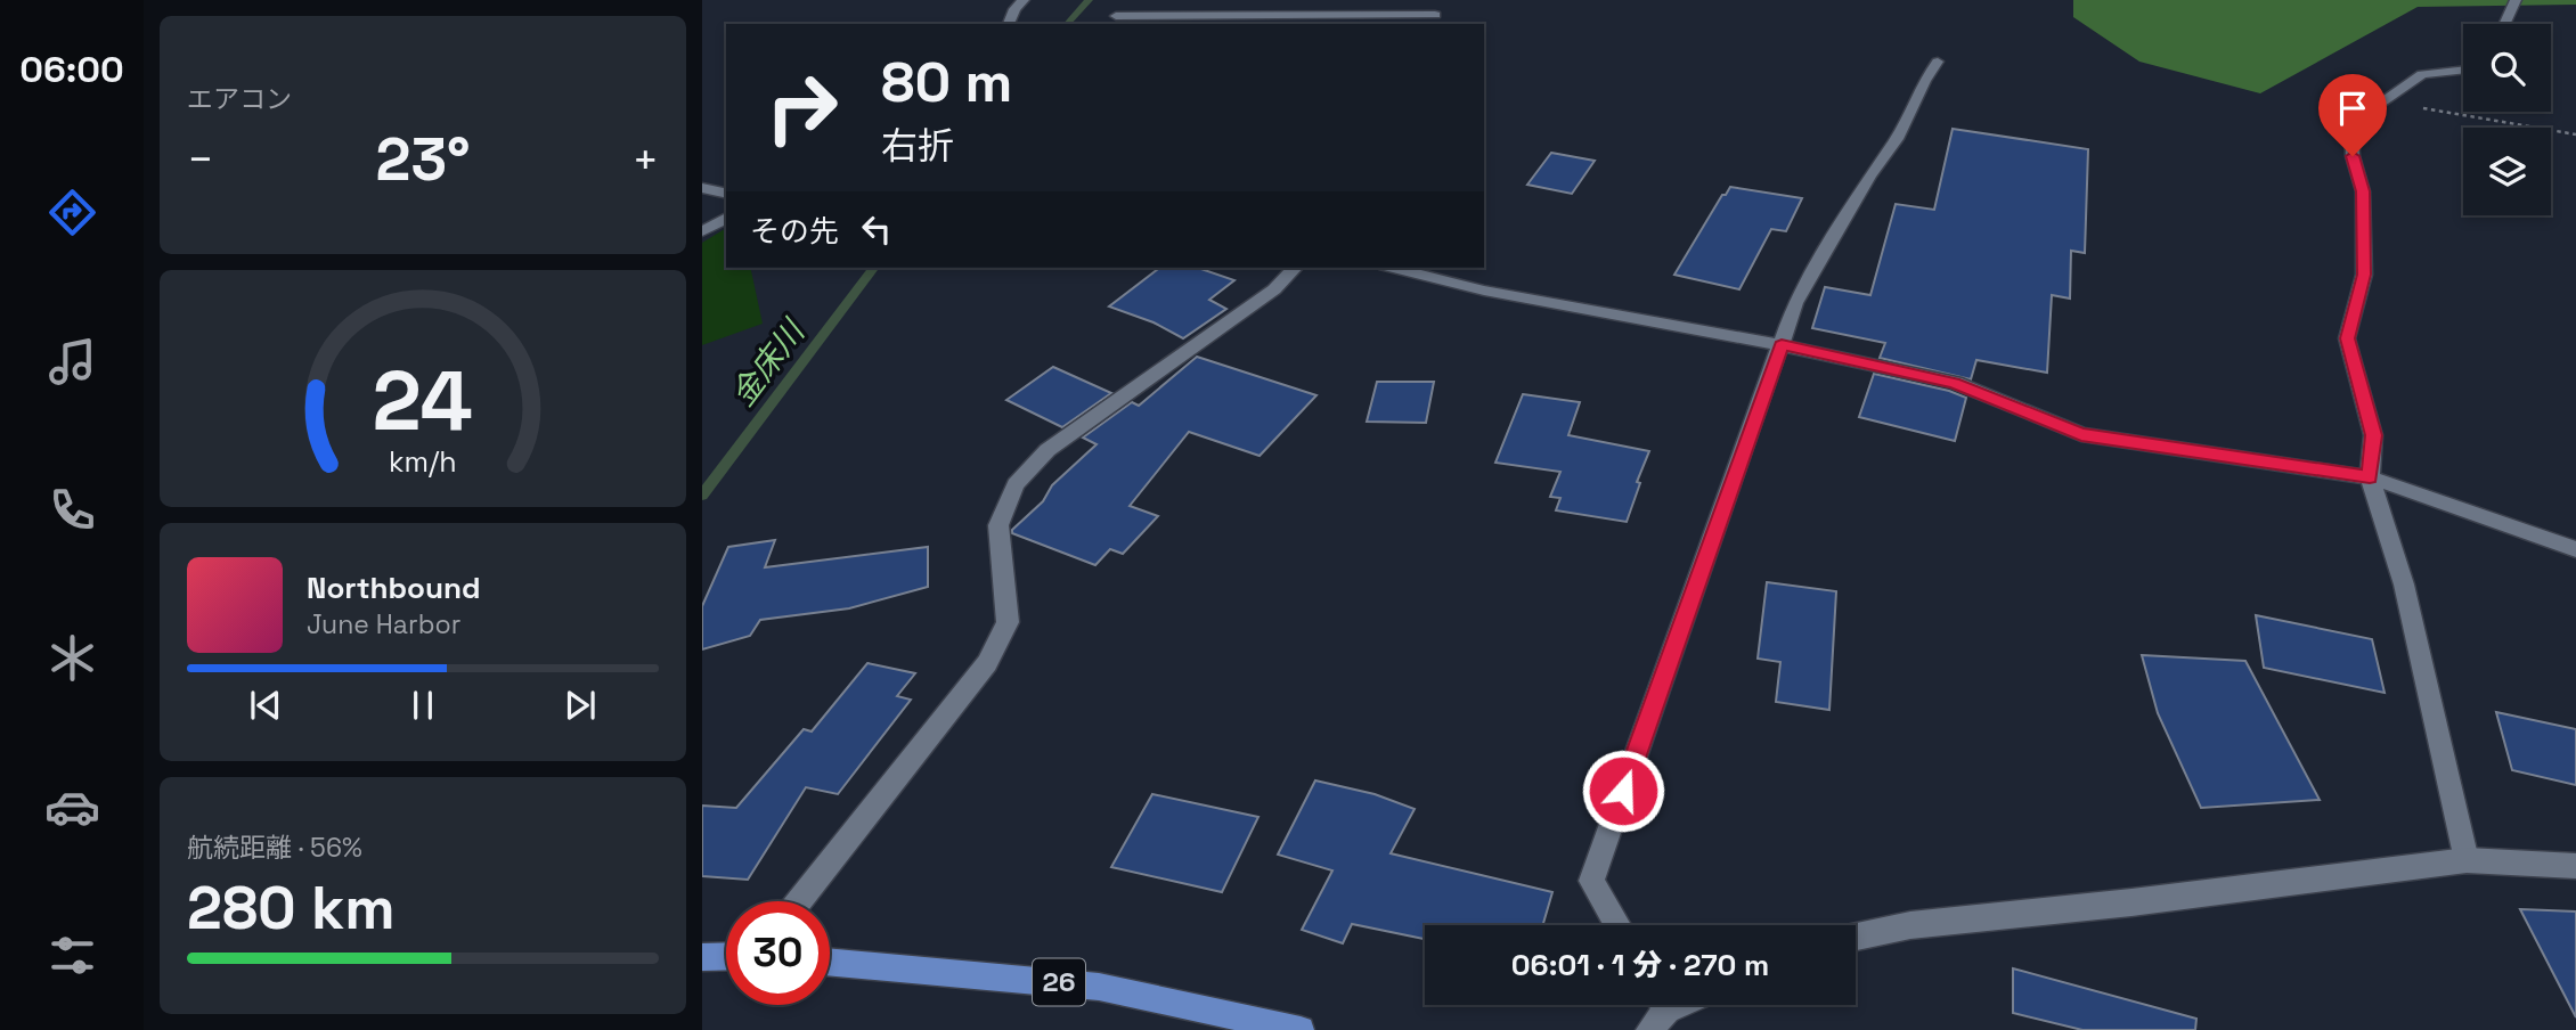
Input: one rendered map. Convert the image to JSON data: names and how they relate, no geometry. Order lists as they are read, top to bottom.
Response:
{
  "streets": {
    "main road": ["26"]
  },
  "water": ["金床川"],
  "page": {
    "tabs": "06:00",
    "tile": [
      "エアコン",
      ["航続距離 · 56%", "280 km"]
    ],
    "turn": ["80 m", "右折"],
    "heat": ["−", "23°", "+"],
    "then": "その先",
    "song": ["Northbound", "June Harbor"],
    "limit": "30",
    "trip": "06:01 · 1 分 · 270 m",
    "gauge": ["24", "km/h"]
  }
}
